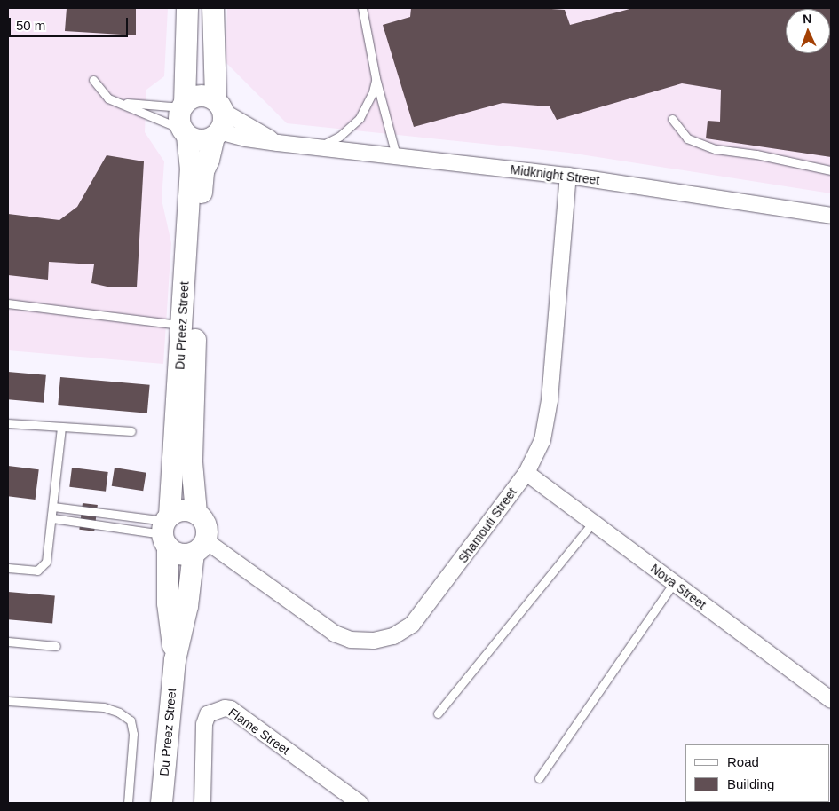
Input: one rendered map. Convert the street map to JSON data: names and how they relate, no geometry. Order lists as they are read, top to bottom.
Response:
{
  "streets": {
    "street": [
      "Midknight Street",
      "Du Preez Street",
      "Shamouti Street",
      "Nova Street",
      "Flame Street"
    ]
  },
  "crossings": [
    ["Midknight Street", "Du Preez Street"],
    ["Midknight Street", "Shamouti Street"],
    ["Du Preez Street", "Shamouti Street"],
    ["Shamouti Street", "Nova Street"]
  ],
  "legend": ["Road", "Building"],
  "scale_bar": "50 m",
  "north": "top"
}
